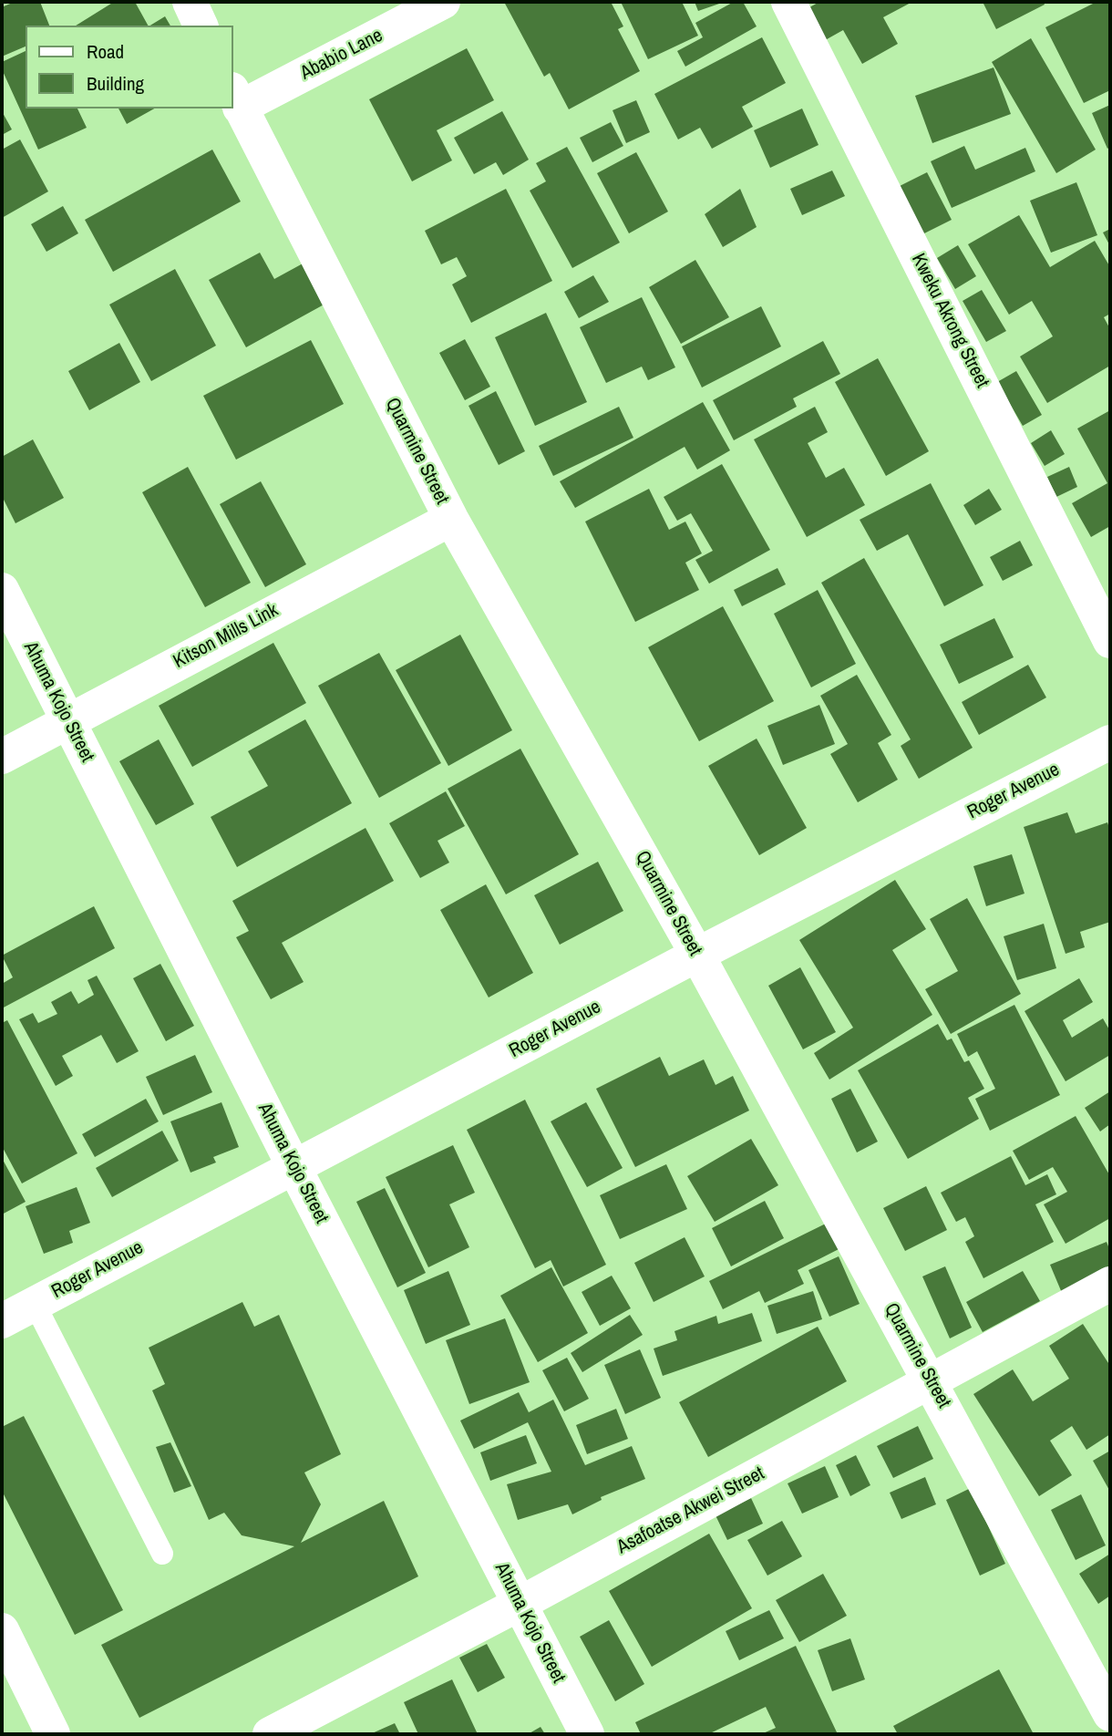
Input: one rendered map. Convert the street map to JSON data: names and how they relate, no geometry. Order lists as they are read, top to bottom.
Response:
{
  "streets": {
    "street": [
      "Ababio Lane",
      "Kweku Akrong Street",
      "Quarmine Street",
      "Kitson Mills Link",
      "Ahuma Kojo Street",
      "Roger Avenue",
      "Asafoatse Akwei Street"
    ]
  },
  "crossings": [
    ["Ababio Lane", "Quarmine Street"],
    ["Quarmine Street", "Kitson Mills Link"],
    ["Quarmine Street", "Roger Avenue"],
    ["Quarmine Street", "Asafoatse Akwei Street"],
    ["Kitson Mills Link", "Ahuma Kojo Street"],
    ["Ahuma Kojo Street", "Roger Avenue"],
    ["Ahuma Kojo Street", "Asafoatse Akwei Street"]
  ],
  "legend": ["Road", "Building"]
}
